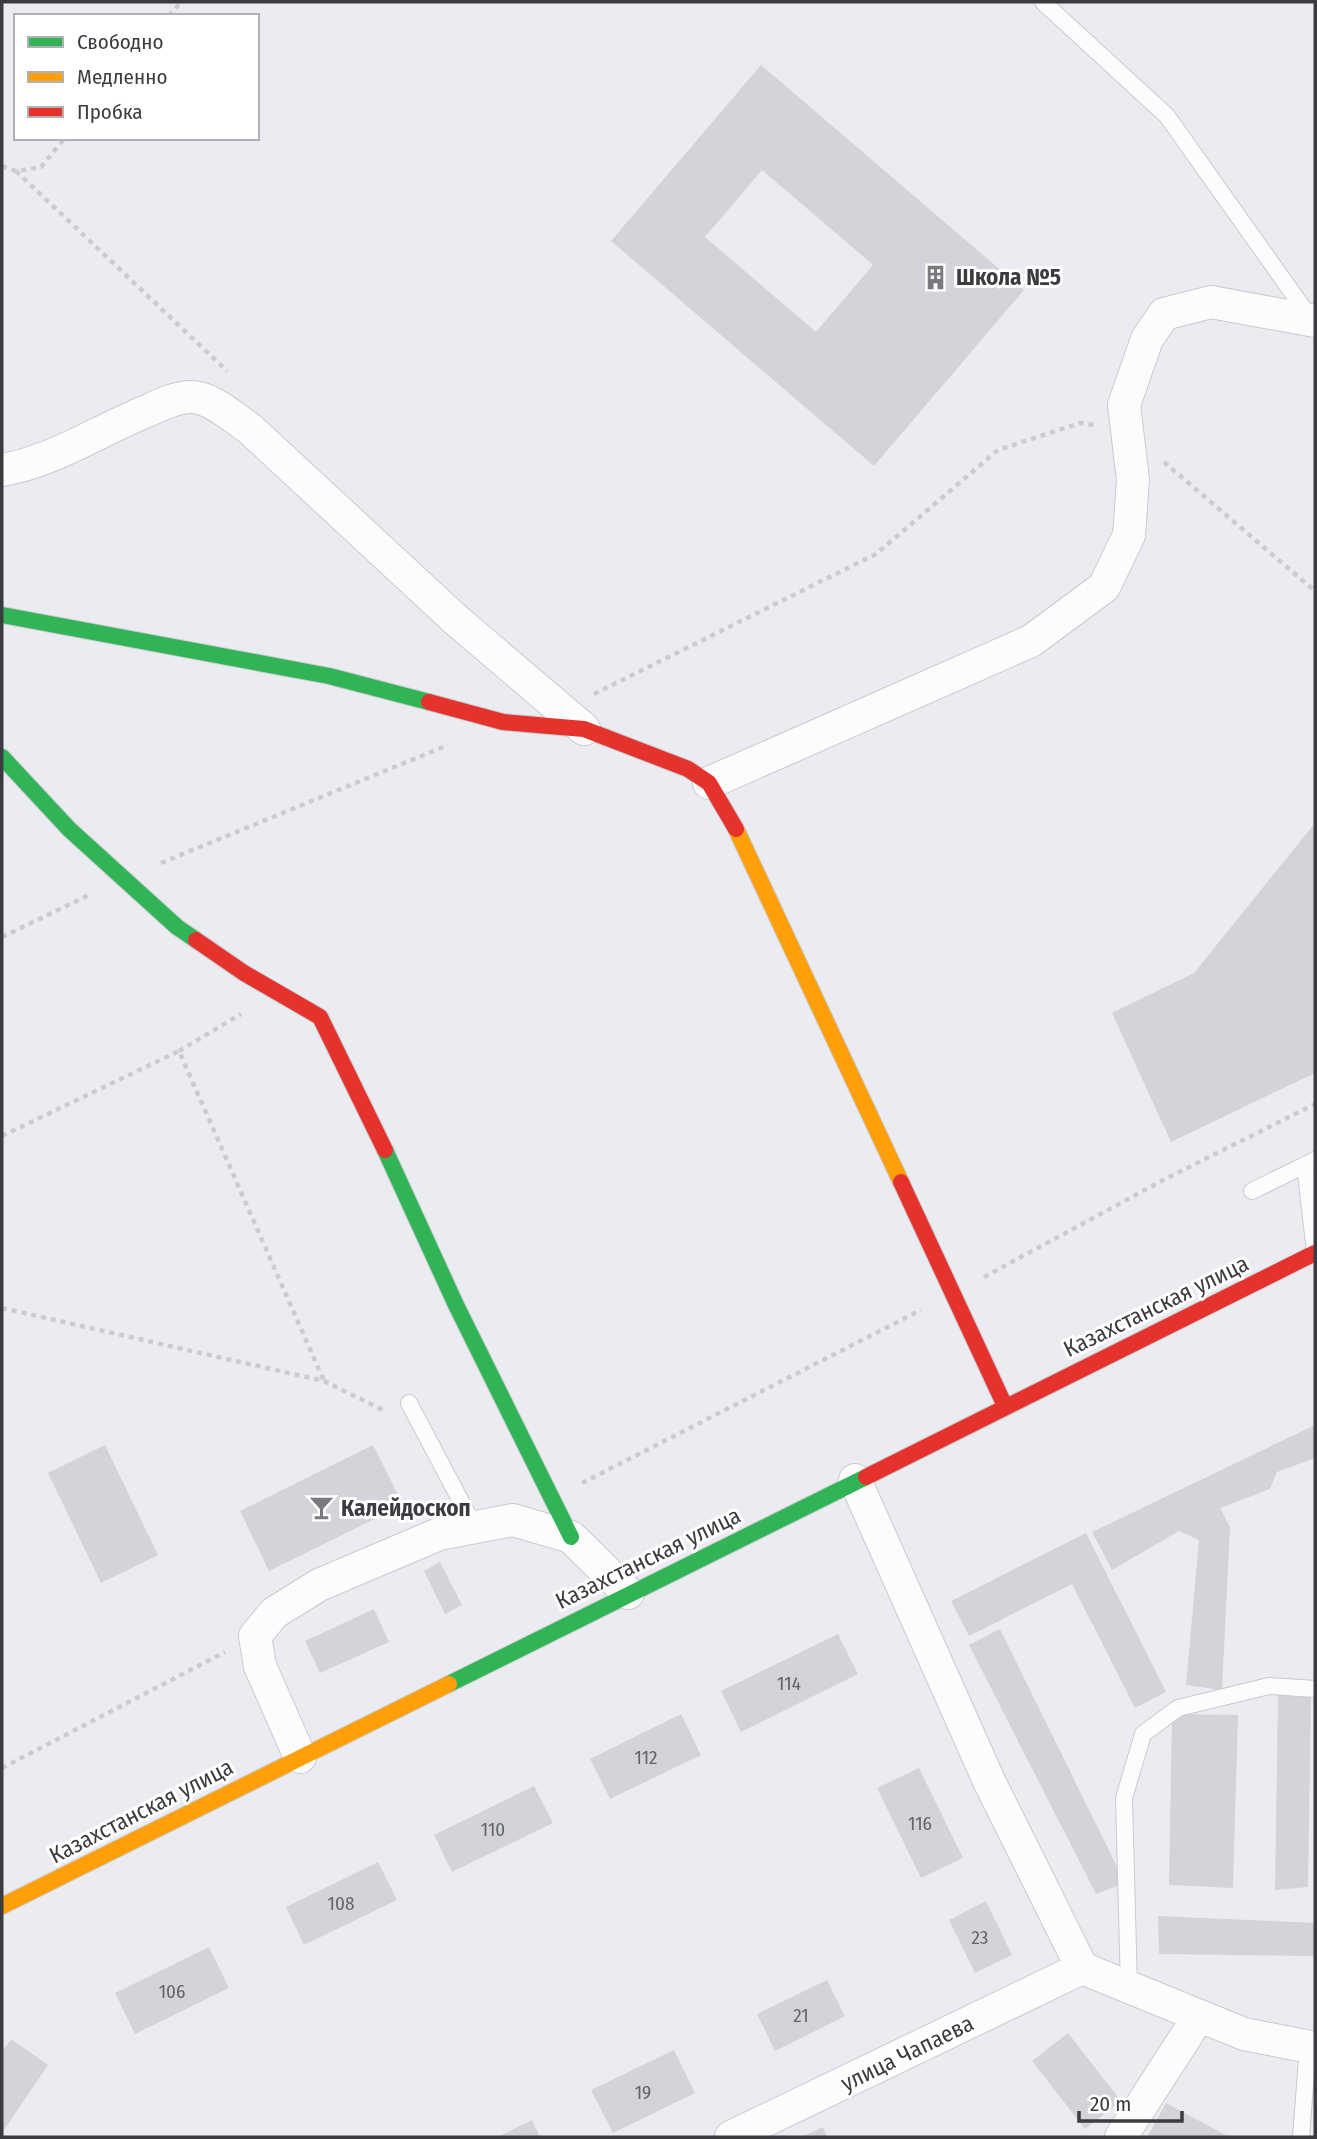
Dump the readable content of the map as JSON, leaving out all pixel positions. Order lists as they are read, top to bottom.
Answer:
{
  "streets": {
    "street": ["Казахстанская улица", "улица Чапаева"]
  },
  "places": {
    "building": ["Школа №5"],
    "bar": ["Калейдоскоп"]
  },
  "house_numbers": [
    "114",
    "112",
    "116",
    "110",
    "108",
    "23",
    "106",
    "21",
    "19"
  ],
  "legend": ["Свободно", "Медленно", "Пробка"],
  "scale_bar": "20 m"
}
